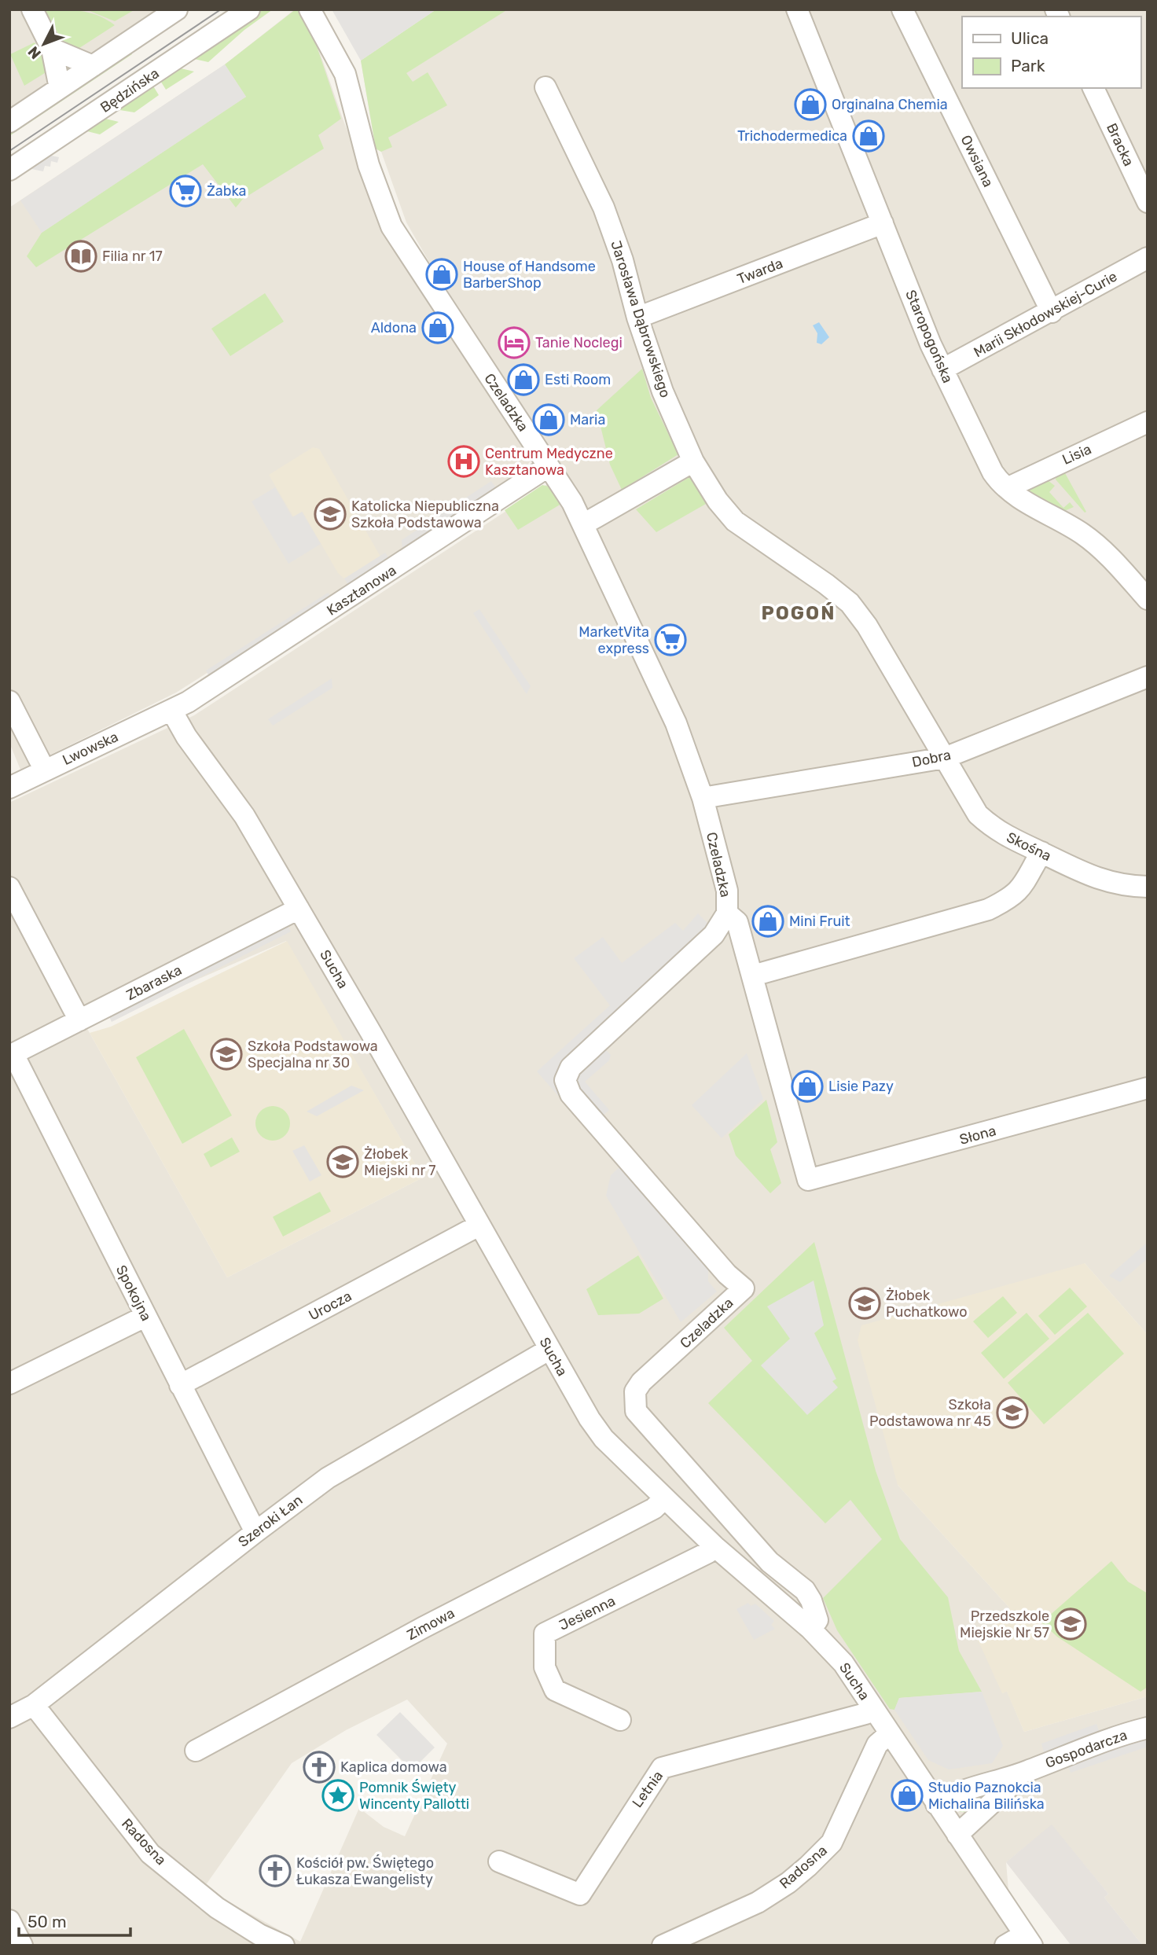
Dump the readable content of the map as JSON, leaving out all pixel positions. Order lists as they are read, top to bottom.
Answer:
{
  "streets": {
    "street": [
      "Będzińska",
      "Bracka",
      "Owsiana",
      "Twarda",
      "Marii Skłodowskiej-Curie",
      "Jarosława Dąbrowskiego",
      "Staropogońska",
      "Czeladzka",
      "Lisia",
      "Kasztanowa",
      "Lwowska",
      "Dobra",
      "Skośna",
      "Sucha",
      "Zbaraska",
      "Słona",
      "Spokojna",
      "Urocza",
      "Szeroki Łan",
      "Jesienna",
      "Zimowa",
      "Gospodarcza",
      "Letnia",
      "Radosna"
    ]
  },
  "crossings": [
    ["Owsiana", "Marii Skłodowskiej-Curie"],
    ["Twarda", "Jarosława Dąbrowskiego"],
    ["Twarda", "Staropogońska"],
    ["Marii Skłodowskiej-Curie", "Staropogońska"],
    ["Jarosława Dąbrowskiego", "Dobra"],
    ["Jarosława Dąbrowskiego", "Skośna"],
    ["Staropogońska", "Lisia"],
    ["Czeladzka", "Kasztanowa"],
    ["Czeladzka", "Dobra"],
    ["Czeladzka", "Sucha"],
    ["Kasztanowa", "Lwowska"],
    ["Kasztanowa", "Sucha"],
    ["Lwowska", "Sucha"],
    ["Dobra", "Skośna"],
    ["Sucha", "Zbaraska"],
    ["Sucha", "Urocza"],
    ["Sucha", "Szeroki Łan"],
    ["Sucha", "Jesienna"],
    ["Sucha", "Zimowa"],
    ["Sucha", "Gospodarcza"],
    ["Sucha", "Letnia"],
    ["Sucha", "Radosna"],
    ["Zbaraska", "Spokojna"],
    ["Spokojna", "Urocza"],
    ["Spokojna", "Szeroki Łan"],
    ["Szeroki Łan", "Radosna"]
  ],
  "districts": ["POGOŃ"],
  "places": {
    "shop": [
      "Orginalna Chemia",
      "Trichodermedica",
      "House of Handsome BarberShop",
      "Aldona",
      "Esti Room",
      "Maria",
      "Mini Fruit",
      "Lisie Pazy",
      "Studio Paznokcia Michalina Bilińska"
    ],
    "supermarket": ["Żabka", "MarketVita express"],
    "library": ["Filia nr 17"],
    "hotel": ["Tanie Noclegi"],
    "hospital": ["Centrum Medyczne Kasztanowa"],
    "school or university": [
      "Katolicka Niepubliczna Szkoła Podstawowa",
      "Szkoła Podstawowa Specjalna nr 30",
      "Żłobek Miejski nr 7",
      "Żłobek Puchatkowo",
      "Szkoła Podstawowa nr 45",
      "Przedszkole Miejskie Nr 57"
    ],
    "church": ["Kaplica domowa", "Kościół pw. Świętego Łukasza Ewangelisty"],
    "place": ["Pomnik Święty Wincenty Pallotti"]
  },
  "legend": ["Ulica", "Park"],
  "scale_bar": "50 m",
  "north": "bottom left"
}
